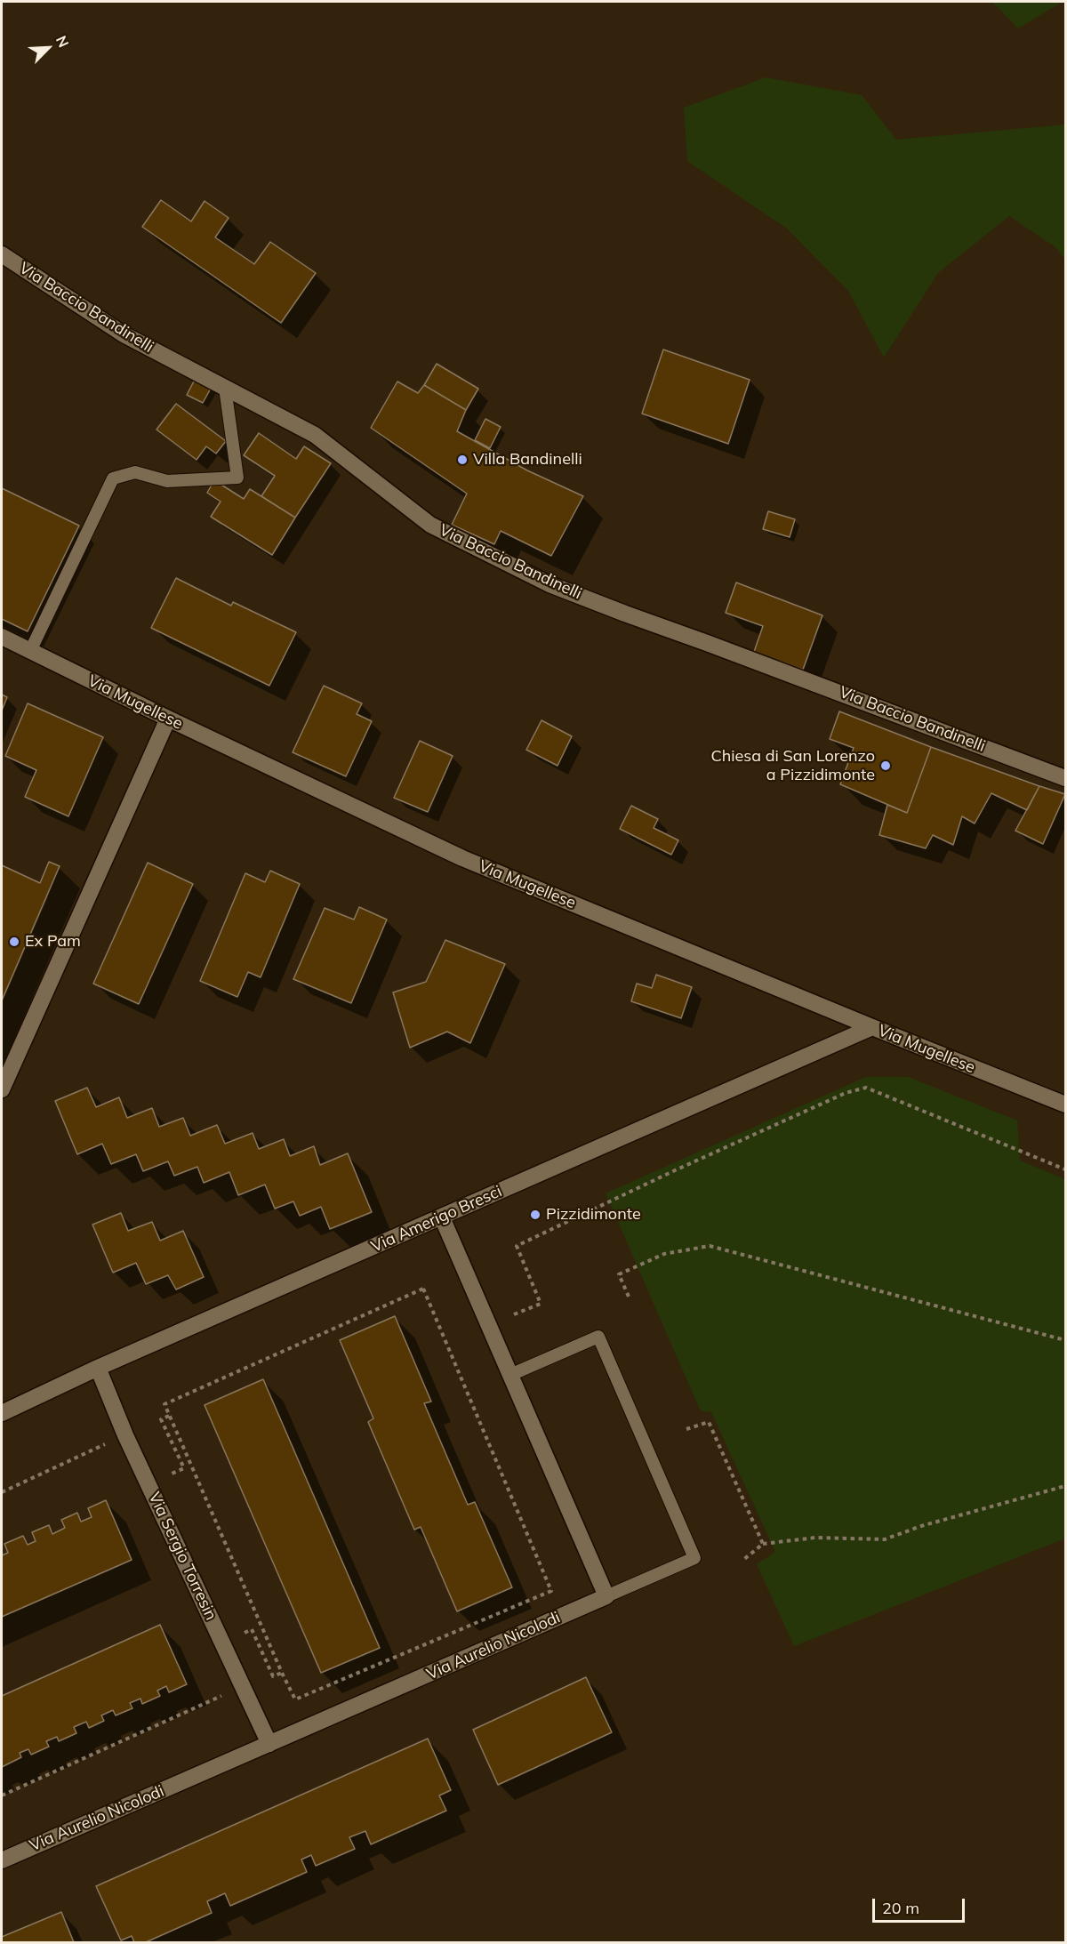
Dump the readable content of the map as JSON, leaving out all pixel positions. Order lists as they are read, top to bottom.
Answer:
{
  "streets": {
    "street": [
      "Via Baccio Bandinelli",
      "Via Mugellese",
      "Via Amerigo Bresci",
      "Via Sergio Torresin",
      "Via Aurelio Nicolodi"
    ]
  },
  "crossings": [
    ["Via Mugellese", "Via Amerigo Bresci"],
    ["Via Amerigo Bresci", "Via Sergio Torresin"],
    ["Via Sergio Torresin", "Via Aurelio Nicolodi"]
  ],
  "places": [
    "Villa Bandinelli",
    "Chiesa di San Lorenzo a Pizzidimonte",
    "Ex Pam",
    "Pizzidimonte"
  ],
  "scale_bar": "20 m",
  "north": "top right"
}
